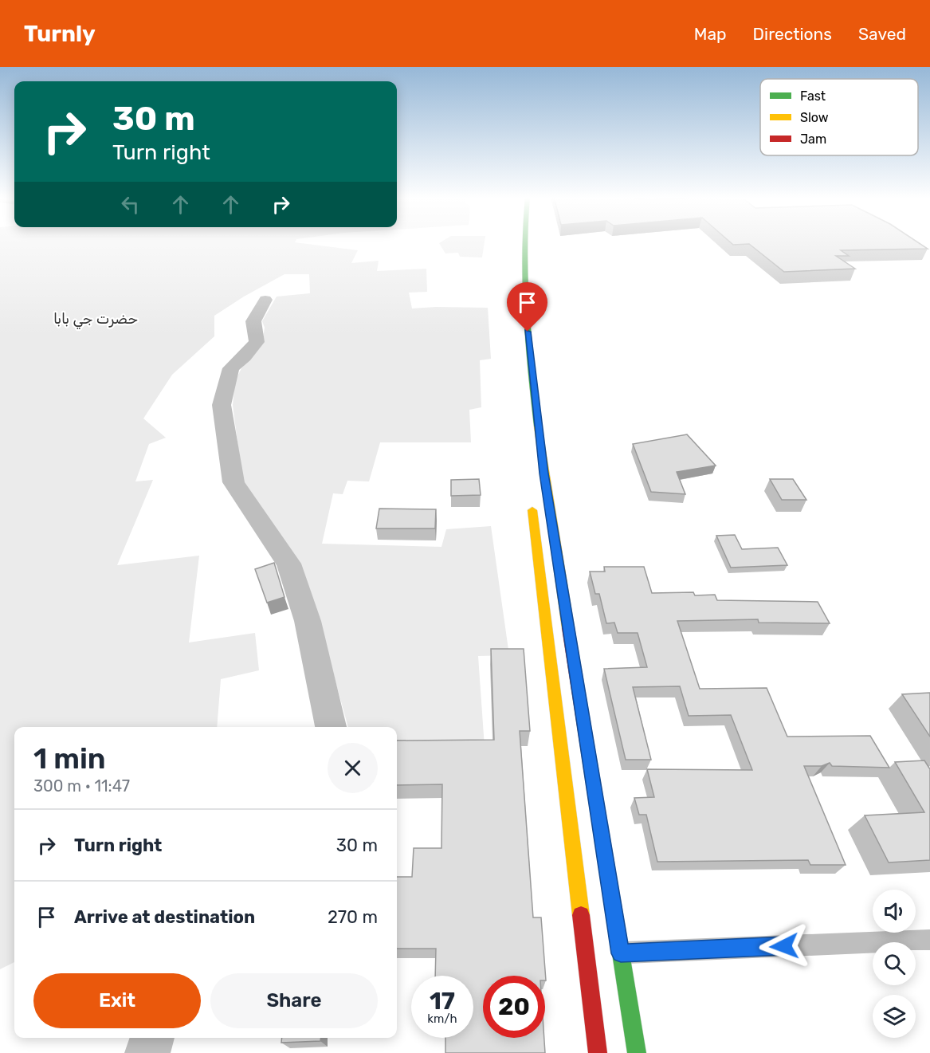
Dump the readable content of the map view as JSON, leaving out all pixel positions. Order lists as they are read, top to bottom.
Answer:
{
  "parks": ["حضرت جي بابا"],
  "legend": ["Fast", "Slow", "Jam"],
  "page": {
    "header": "Turnly",
    "nav": ["Map", "Directions", "Saved"],
    "turn": ["30 m", "Turn right"],
    "heading": ["1 min", "300 m · 11:47"],
    "list": [
      {
        "name": "Turn right",
        "value": "30 m"
      },
      {
        "name": "Arrive at destination",
        "value": "270 m"
      }
    ],
    "buttons": ["Exit", "Share"],
    "speed": "17 km/h",
    "limit": "20"
  }
}
